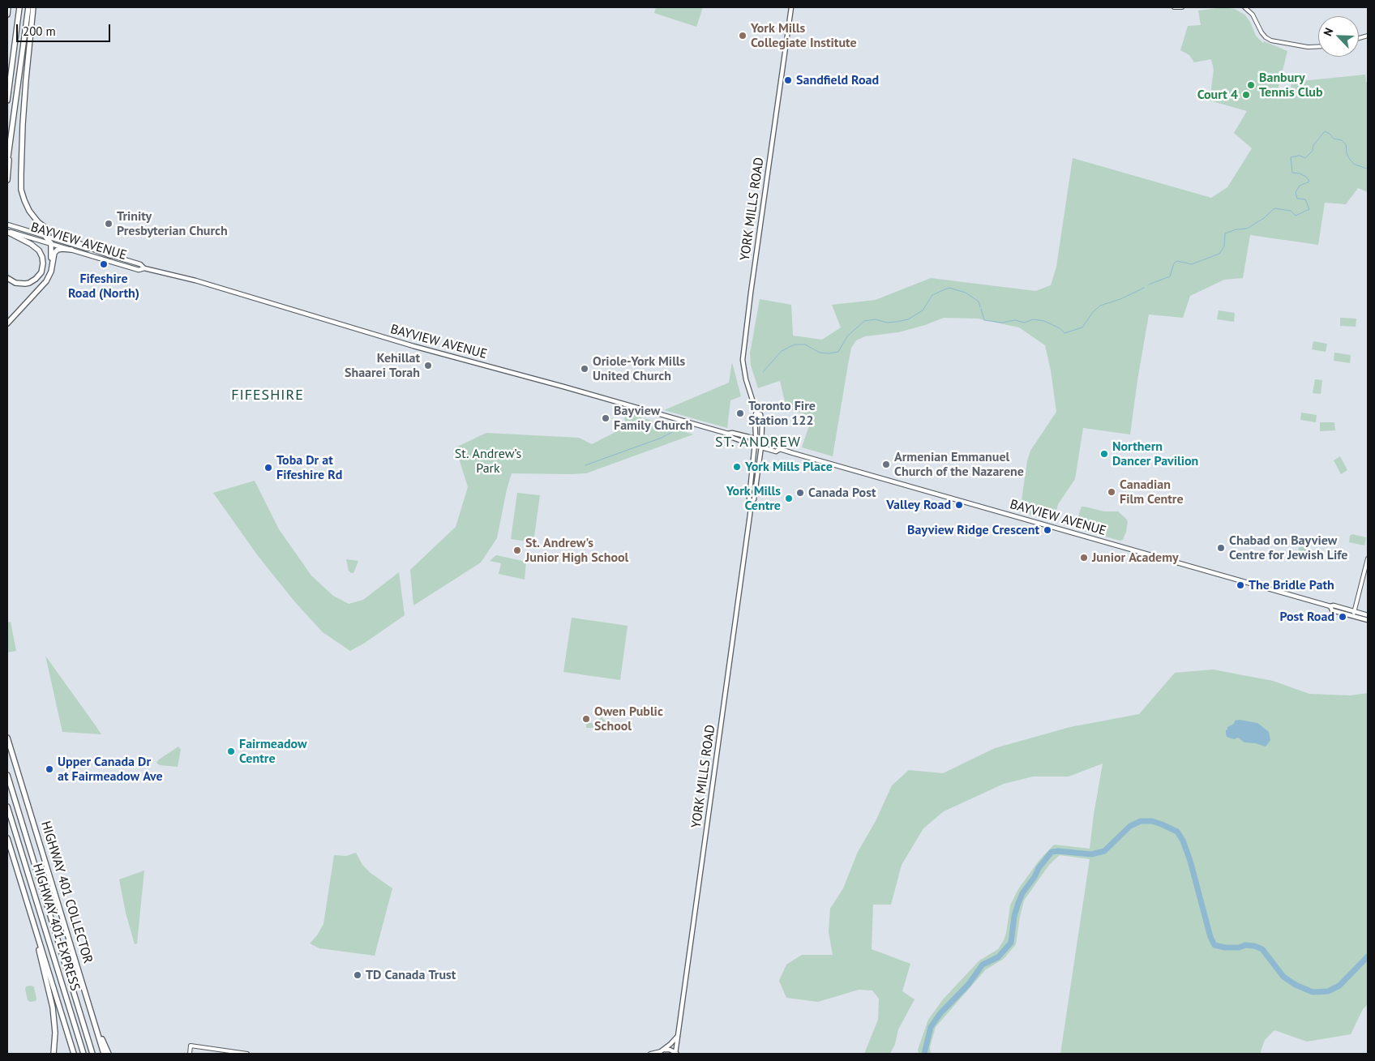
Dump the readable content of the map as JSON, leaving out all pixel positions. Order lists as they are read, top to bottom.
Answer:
{
  "streets": {
    "highway": ["HIGHWAY 401 COLLECTOR", "HIGHWAY 401 EXPRESS"],
    "main road": ["YORK MILLS ROAD", "BAYVIEW AVENUE"]
  },
  "crossings": [
    ["YORK MILLS ROAD", "BAYVIEW AVENUE"]
  ],
  "districts": ["FIFESHIRE", "ST. ANDREW"],
  "parks": ["St. Andrew’s Park"],
  "places": [
    "York Mills Collegiate Institute",
    "Sandfield Road",
    "Banbury Tennis Club",
    "Court 4",
    "Trinity Presbyterian Church",
    "Fifeshire Road (North)",
    "Kehillat Shaarei Torah",
    "Oriole-York Mills United Church",
    "Toronto Fire Station 122",
    "Bayview Family Church",
    "Northern Dancer Pavilion",
    "Armenian Emmanuel Church of the Nazarene",
    "York Mills Place",
    "Toba Dr at Fifeshire Rd",
    "Canadian Film Centre",
    "Canada Post",
    "York Mills Centre",
    "Valley Road",
    "Bayview Ridge Crescent",
    "Chabad on Bayview Centre for Jewish Life",
    "St. Andrew's Junior High School",
    "Junior Academy",
    "The Bridle Path",
    "Post Road",
    "Owen Public School",
    "Fairmeadow Centre",
    "Upper Canada Dr at Fairmeadow Ave",
    "TD Canada Trust"
  ],
  "scale_bar": "200 m",
  "north": "top left"
}
